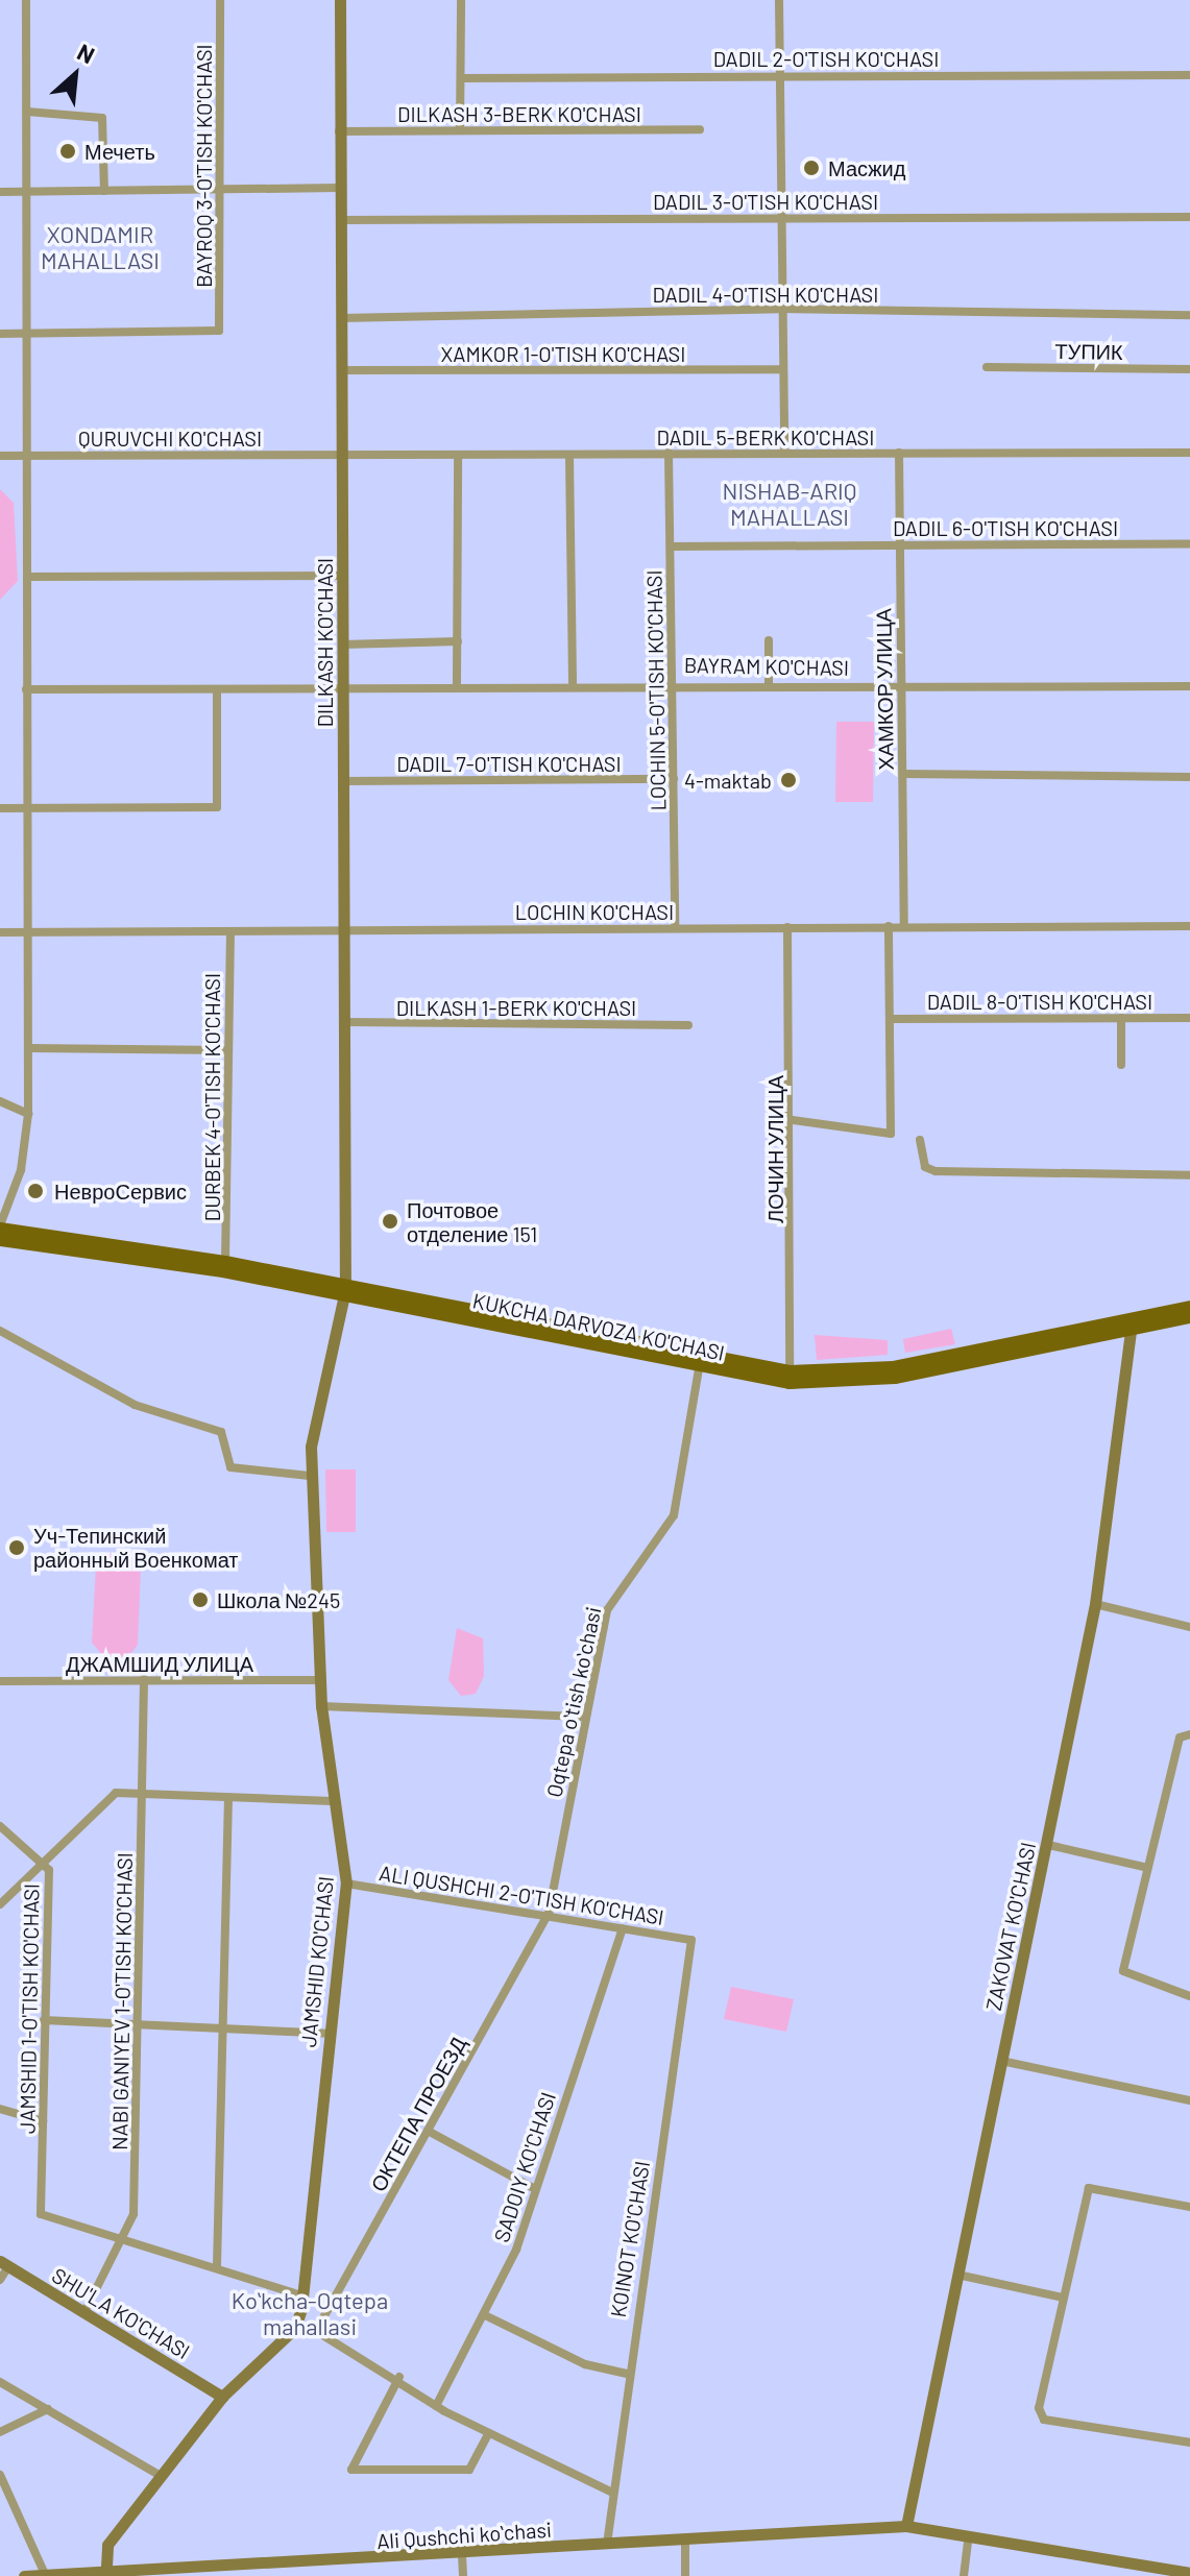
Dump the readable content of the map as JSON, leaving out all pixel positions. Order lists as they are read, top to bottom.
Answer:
{
  "streets": {
    "main road": ["KUKCHA DARVOZA KO'CHASI"],
    "street": [
      "DADIL 2-O'TISH KO'CHASI",
      "DILKASH 3-BERK KO'CHASI",
      "BAYROQ 3-O'TISH KO'CHASI",
      "DADIL 3-O'TISH KO'CHASI",
      "DADIL 4-O'TISH KO'CHASI",
      "ТУПИК",
      "XAMKOR 1-O'TISH KO'CHASI",
      "DADIL 5-BERK KO'CHASI",
      "QURUVCHI KO'CHASI",
      "DADIL 6-O'TISH KO'CHASI",
      "DILKASH KO'CHASI",
      "BAYRAM KO'CHASI",
      "ХАМКОР УЛИЦА",
      "LOCHIN 5-O'TISH KO'CHASI",
      "DADIL 7-O'TISH KO'CHASI",
      "LOCHIN KO'CHASI",
      "DADIL 8-O'TISH KO'CHASI",
      "DILKASH 1-BERK KO'CHASI",
      "DURBEK 4-O'TISH KO'CHASI",
      "ЛОЧИН УЛИЦА",
      "ДЖАМШИД УЛИЦА",
      "Oqtepa oʻtish koʻchasi",
      "ALI QUSHCHI 2-O'TISH KO'CHASI",
      "ZAKOVAT KO'CHASI",
      "JAMSHID KO'CHASI",
      "NABI GANIYEV 1-O'TISH KO'CHASI",
      "JAMSHID 1-O'TISH KO'CHASI",
      "ОКТЕПА ПРОЕЗД",
      "SADOIY KO'CHASI",
      "KOINOT KO'CHASI",
      "SHU'LA KO'CHASI",
      "Ali Qushchi koʻchasi"
    ]
  },
  "crossings": [
    ["DILKASH 3-BERK KO'CHASI", "DILKASH KO'CHASI"],
    ["DADIL 3-O'TISH KO'CHASI", "DILKASH KO'CHASI"],
    ["DADIL 4-O'TISH KO'CHASI", "DILKASH KO'CHASI"],
    ["XAMKOR 1-O'TISH KO'CHASI", "DILKASH KO'CHASI"],
    ["DADIL 5-BERK KO'CHASI", "QURUVCHI KO'CHASI"],
    ["DADIL 5-BERK KO'CHASI", "DILKASH KO'CHASI"],
    ["DADIL 5-BERK KO'CHASI", "ХАМКОР УЛИЦА"],
    ["DADIL 5-BERK KO'CHASI", "LOCHIN 5-O'TISH KO'CHASI"],
    ["QURUVCHI KO'CHASI", "DILKASH KO'CHASI"],
    ["DADIL 6-O'TISH KO'CHASI", "ХАМКОР УЛИЦА"],
    ["DADIL 6-O'TISH KO'CHASI", "LOCHIN 5-O'TISH KO'CHASI"],
    ["DILKASH KO'CHASI", "BAYRAM KO'CHASI"],
    ["DILKASH KO'CHASI", "DADIL 7-O'TISH KO'CHASI"],
    ["DILKASH KO'CHASI", "LOCHIN KO'CHASI"],
    ["DILKASH KO'CHASI", "DILKASH 1-BERK KO'CHASI"],
    ["DILKASH KO'CHASI", "KUKCHA DARVOZA KO'CHASI"],
    ["DILKASH KO'CHASI", "JAMSHID KO'CHASI"],
    ["BAYRAM KO'CHASI", "ХАМКОР УЛИЦА"],
    ["BAYRAM KO'CHASI", "LOCHIN 5-O'TISH KO'CHASI"],
    ["ХАМКОР УЛИЦА", "LOCHIN KO'CHASI"],
    ["LOCHIN 5-O'TISH KO'CHASI", "DADIL 7-O'TISH KO'CHASI"],
    ["LOCHIN 5-O'TISH KO'CHASI", "LOCHIN KO'CHASI"],
    ["LOCHIN KO'CHASI", "DURBEK 4-O'TISH KO'CHASI"],
    ["LOCHIN KO'CHASI", "ЛОЧИН УЛИЦА"],
    ["DURBEK 4-O'TISH KO'CHASI", "KUKCHA DARVOZA KO'CHASI"],
    ["ЛОЧИН УЛИЦА", "KUKCHA DARVOZA KO'CHASI"],
    ["KUKCHA DARVOZA KO'CHASI", "Oqtepa oʻtish koʻchasi"],
    ["KUKCHA DARVOZA KO'CHASI", "ZAKOVAT KO'CHASI"],
    ["KUKCHA DARVOZA KO'CHASI", "JAMSHID KO'CHASI"],
    ["ДЖАМШИД УЛИЦА", "JAMSHID KO'CHASI"],
    ["ДЖАМШИД УЛИЦА", "NABI GANIYEV 1-O'TISH KO'CHASI"],
    ["Oqtepa oʻtish koʻchasi", "ALI QUSHCHI 2-O'TISH KO'CHASI"],
    ["Oqtepa oʻtish koʻchasi", "ОКТЕПА ПРОЕЗД"],
    ["ALI QUSHCHI 2-O'TISH KO'CHASI", "JAMSHID KO'CHASI"],
    ["ALI QUSHCHI 2-O'TISH KO'CHASI", "ОКТЕПА ПРОЕЗД"],
    ["ALI QUSHCHI 2-O'TISH KO'CHASI", "SADOIY KO'CHASI"],
    ["ALI QUSHCHI 2-O'TISH KO'CHASI", "KOINOT KO'CHASI"],
    ["ZAKOVAT KO'CHASI", "Ali Qushchi koʻchasi"],
    ["NABI GANIYEV 1-O'TISH KO'CHASI", "JAMSHID 1-O'TISH KO'CHASI"],
    ["NABI GANIYEV 1-O'TISH KO'CHASI", "SHU'LA KO'CHASI"],
    ["KOINOT KO'CHASI", "Ali Qushchi koʻchasi"]
  ],
  "districts": ["XONDAMIR MAHALLASI", "NISHAB-ARIQ MAHALLASI", "Koʻkcha-Oqtepa mahallasi"],
  "places": [
    "Мечеть",
    "Масжид",
    "4-maktab",
    "НевроСервис",
    "Почтовое отделение 151",
    "Уч-Тепинский районный Военкомат",
    "Школа №245"
  ],
  "north": "top right"
}
